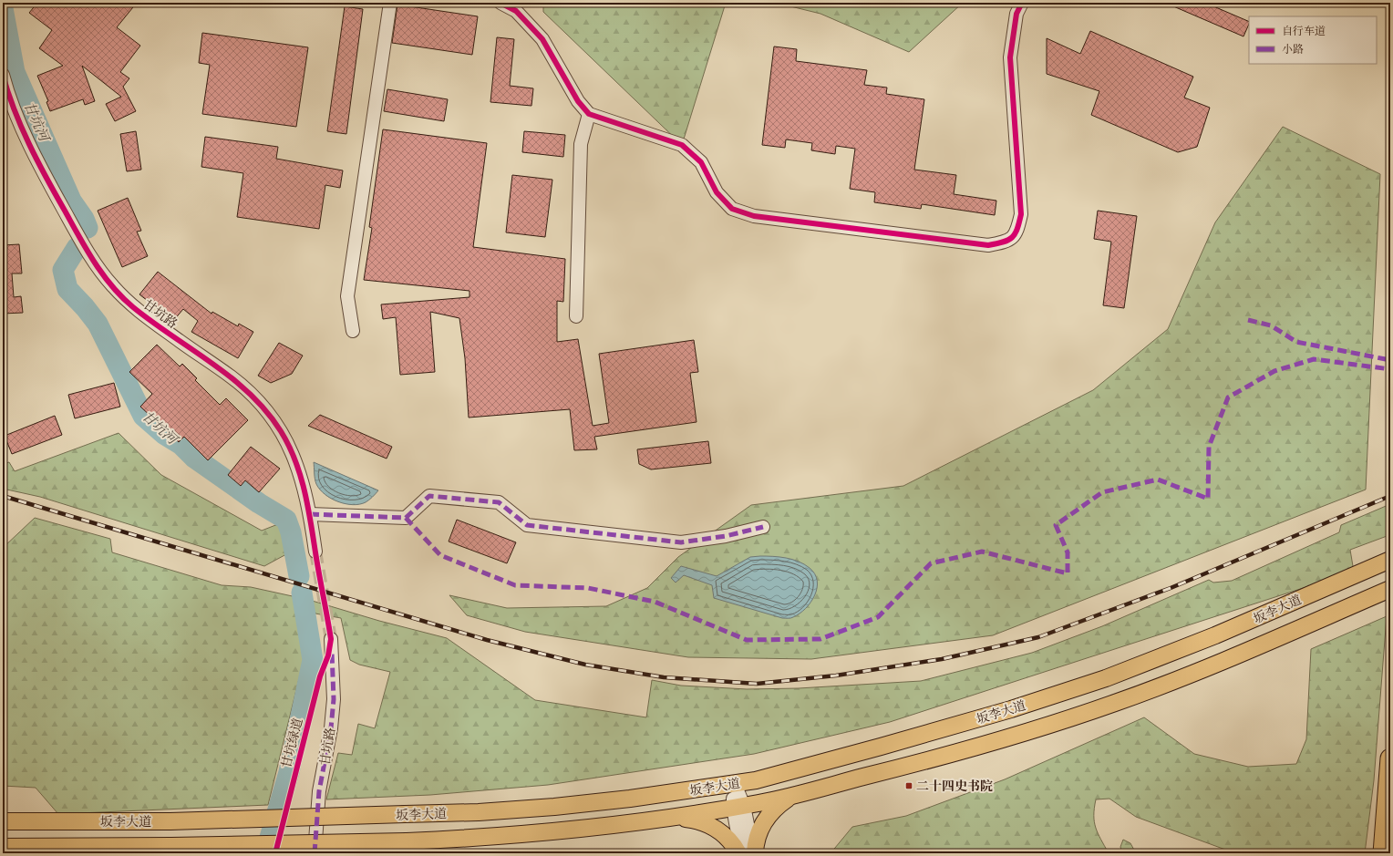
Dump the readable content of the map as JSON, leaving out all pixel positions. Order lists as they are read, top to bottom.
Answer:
{
  "streets": {
    "main road": ["坂李大道"],
    "street": ["甘坑路"],
    "cycle path": ["甘坑绿道"]
  },
  "water": ["甘坑河"],
  "places": {
    "transit": ["二十四史书院"]
  },
  "legend": ["自行车道", "小路"]
}
